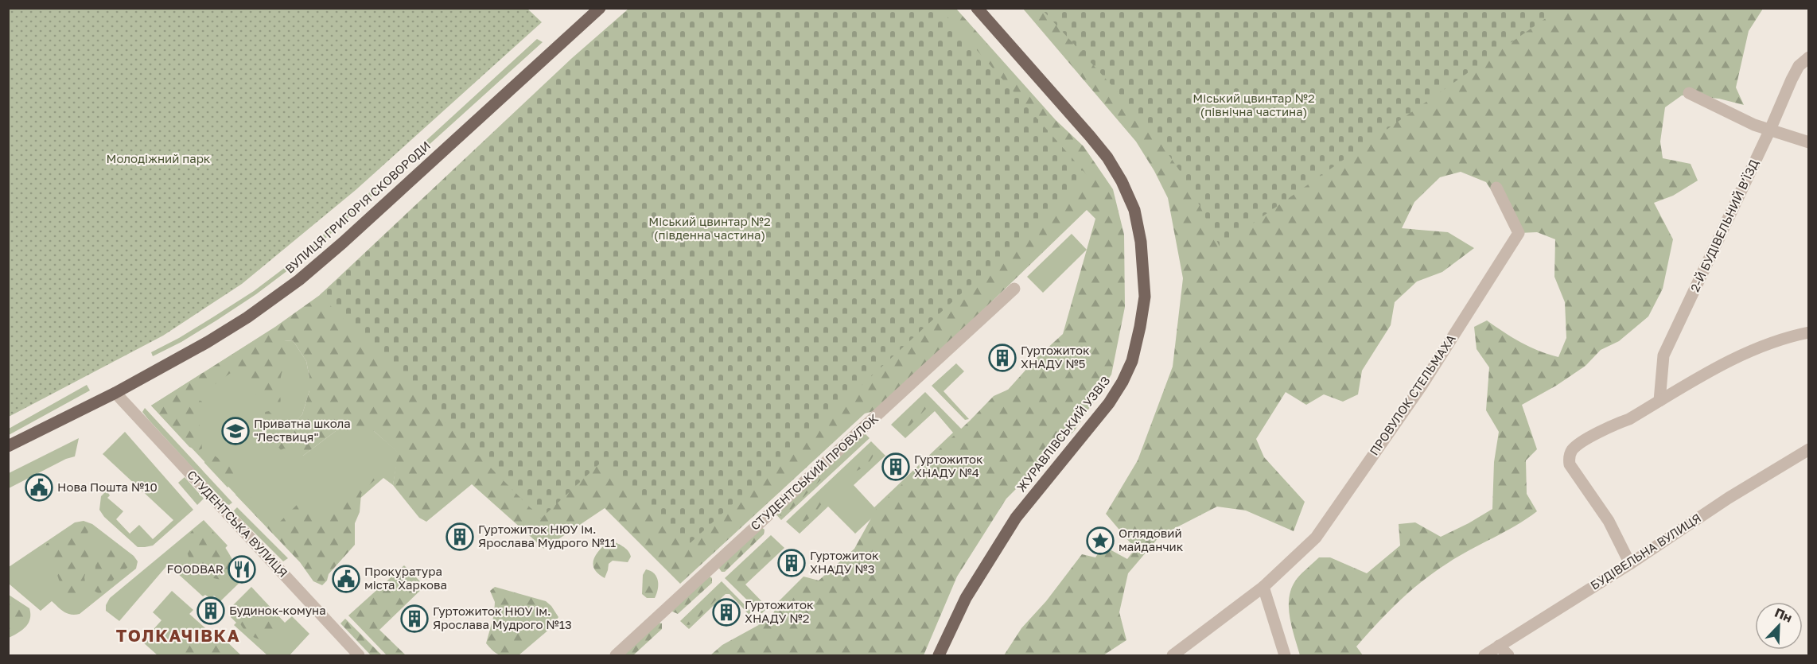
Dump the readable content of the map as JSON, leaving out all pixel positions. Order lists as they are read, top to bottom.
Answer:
{
  "streets": {
    "main road": ["ВУЛИЦЯ ГРИГОРІЯ СКОВОРОДИ", "ЖУРАВЛІВСЬКИЙ УЗВІЗ"],
    "street": [
      "2-Й БУДІВЕЛЬНИЙ В’ЇЗД",
      "ПРОВУЛОК СТЕЛЬМАХА",
      "СТУДЕНТСЬКИЙ ПРОВУЛОК",
      "СТУДЕНТСЬКА ВУЛИЦЯ",
      "БУДІВЕЛЬНА ВУЛИЦЯ"
    ]
  },
  "crossings": [
    ["ВУЛИЦЯ ГРИГОРІЯ СКОВОРОДИ", "СТУДЕНТСЬКА ВУЛИЦЯ"]
  ],
  "districts": ["ТОЛКАЧІВКА"],
  "parks": ["Міський цвинтар №2 (північна частина)", "Молодіжний парк", "Міський цвинтар №2 (південна частина)"],
  "places": {
    "building": [
      "Гуртожиток ХНАДУ №5",
      "Гуртожиток ХНАДУ №4",
      "Гуртожиток НЮУ ім. Ярослава Мудрого №11",
      "Гуртожиток ХНАДУ №3",
      "Будинок-комуна",
      "Гуртожиток ХНАДУ №2",
      "Гуртожиток НЮУ ім. Ярослава Мудрого №13"
    ],
    "school or university": ["Приватна школа \"Лествиця\""],
    "public building": ["Нова Пошта №10", "Прокуратура міста Харкова"],
    "place": ["Оглядовий майданчик"],
    "restaurant": ["FOODBAR"]
  },
  "north": "top right"
}
